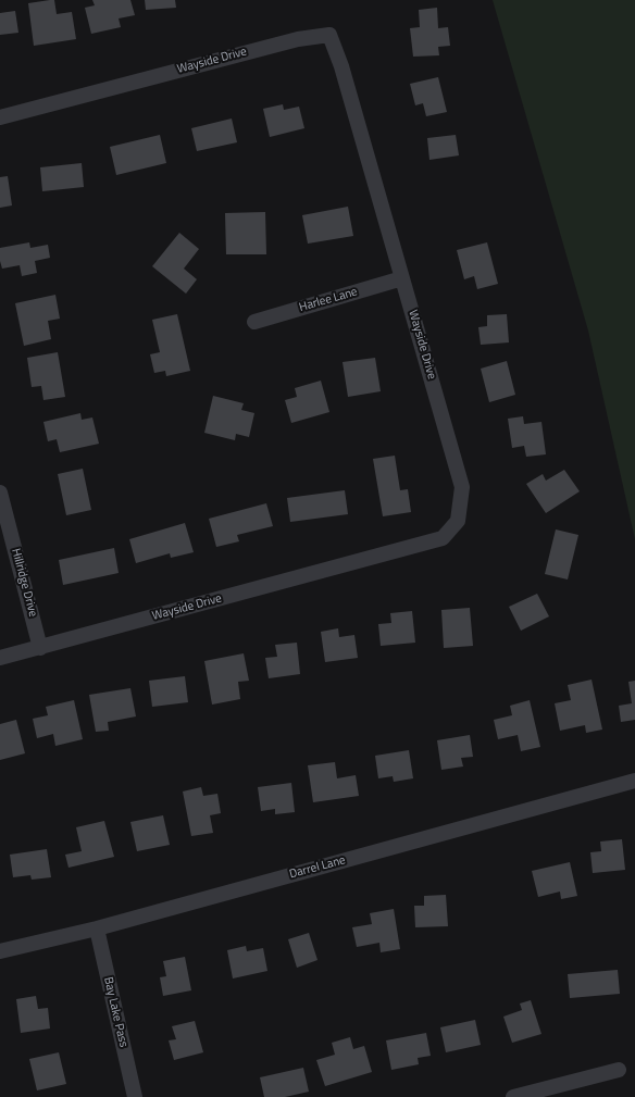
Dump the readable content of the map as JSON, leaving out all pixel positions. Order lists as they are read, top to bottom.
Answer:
{
  "streets": {
    "street": [
      "Wayside Drive",
      "Harlee Lane",
      "Hillridge Drive",
      "Darrel Lane",
      "Bay Lake Pass"
    ]
  },
  "crossings": [
    ["Wayside Drive", "Harlee Lane"],
    ["Wayside Drive", "Hillridge Drive"],
    ["Darrel Lane", "Bay Lake Pass"]
  ]
}
